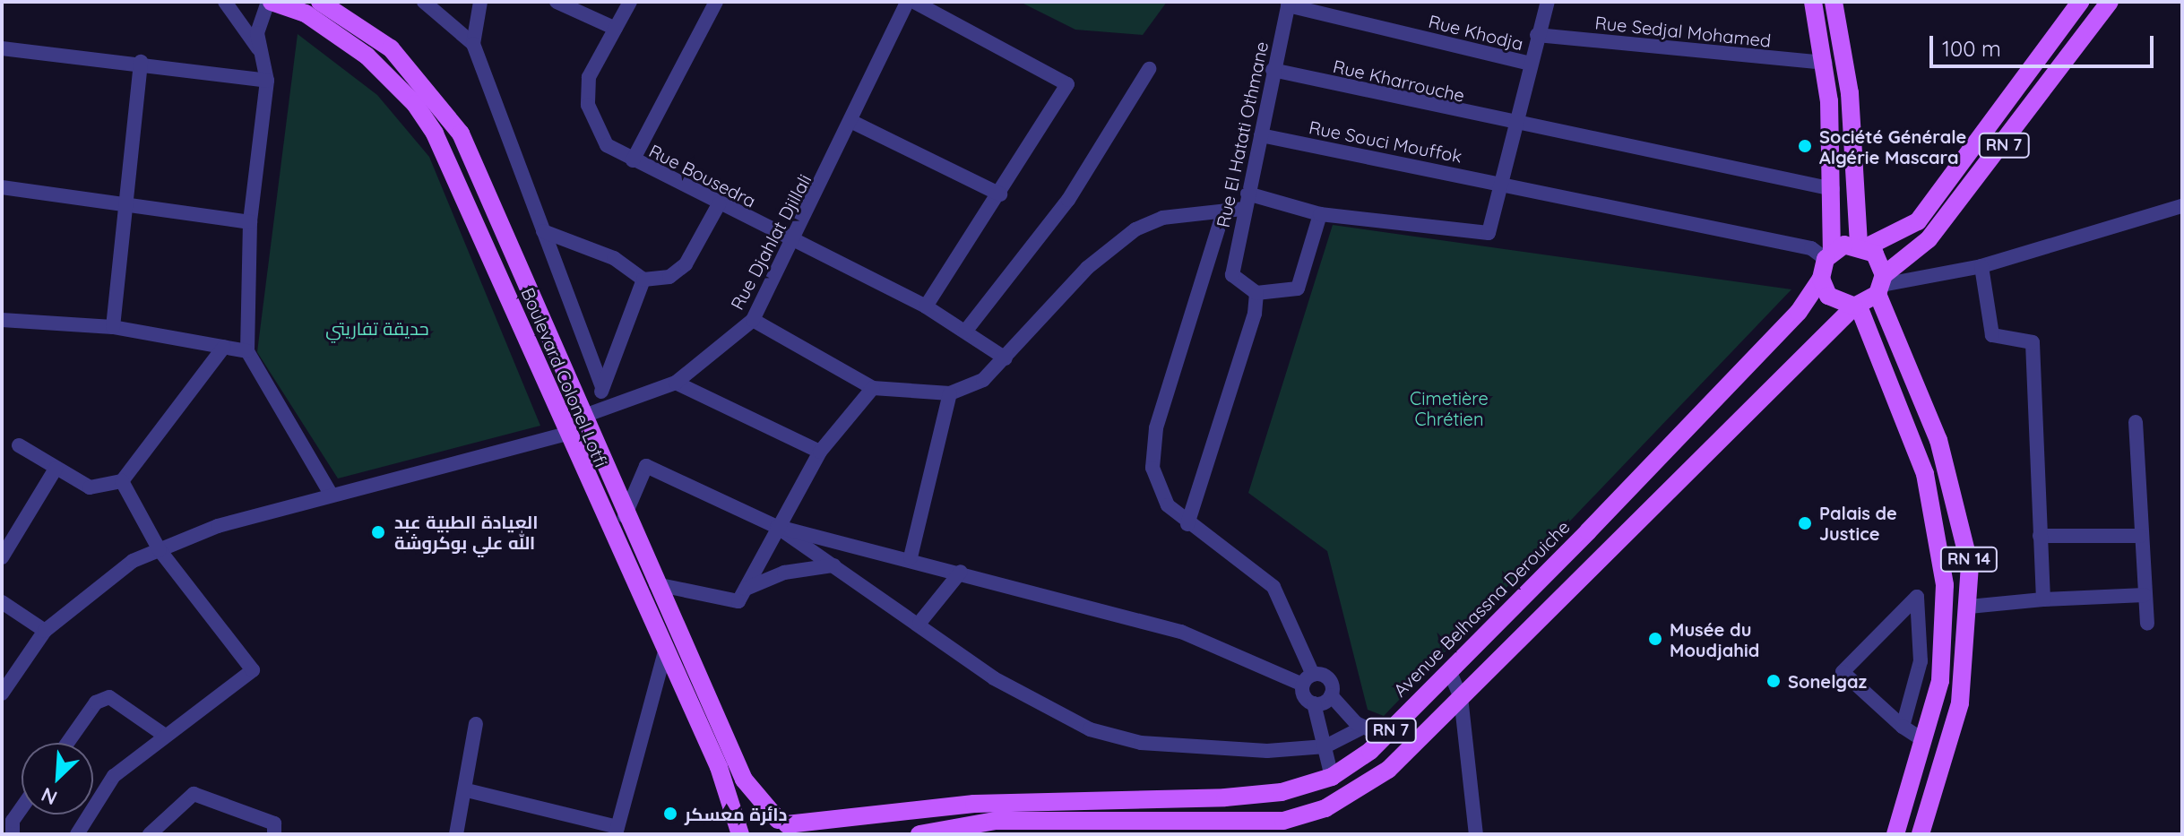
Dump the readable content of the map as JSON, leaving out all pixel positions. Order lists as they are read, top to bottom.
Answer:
{
  "streets": {
    "main road": [
      "RN 7",
      "Boulevard Colonel Lotfi",
      "RN 14",
      "Avenue Belhassna Derouiche"
    ],
    "street": [
      "Rue Sedjal Mohamed",
      "Rue Khodja",
      "Rue Kharrouche",
      "Rue El Hatati Othmane",
      "Rue Souci Mouffok",
      "Rue Bousedra",
      "Rue Djahlat Djillali"
    ]
  },
  "crossings": [
    ["Rue Khodja", "Rue El Hatati Othmane"],
    ["Rue Kharrouche", "Rue El Hatati Othmane"],
    ["Rue El Hatati Othmane", "Rue Souci Mouffok"],
    ["Rue Souci Mouffok", "RN 7"],
    ["Rue Souci Mouffok", "RN 14"],
    ["Rue Souci Mouffok", "Avenue Belhassna Derouiche"],
    ["RN 7", "RN 14"],
    ["RN 7", "Avenue Belhassna Derouiche"],
    ["Rue Bousedra", "Rue Djahlat Djillali"],
    ["Rue Djahlat Djillali", "Boulevard Colonel Lotfi"],
    ["Boulevard Colonel Lotfi", "Avenue Belhassna Derouiche"],
    ["RN 14", "Avenue Belhassna Derouiche"]
  ],
  "parks": ["حديقة تفاريتي", "Cimetière Chrétien"],
  "places": [
    "Société Générale Algérie Mascara",
    "Palais de Justice",
    "العيادة الطبية عبد الله علي بوكروشة",
    "Musée du Moudjahid",
    "Sonelgaz",
    "دائرة معسكر"
  ],
  "scale_bar": "100 m",
  "north": "bottom left"
}
